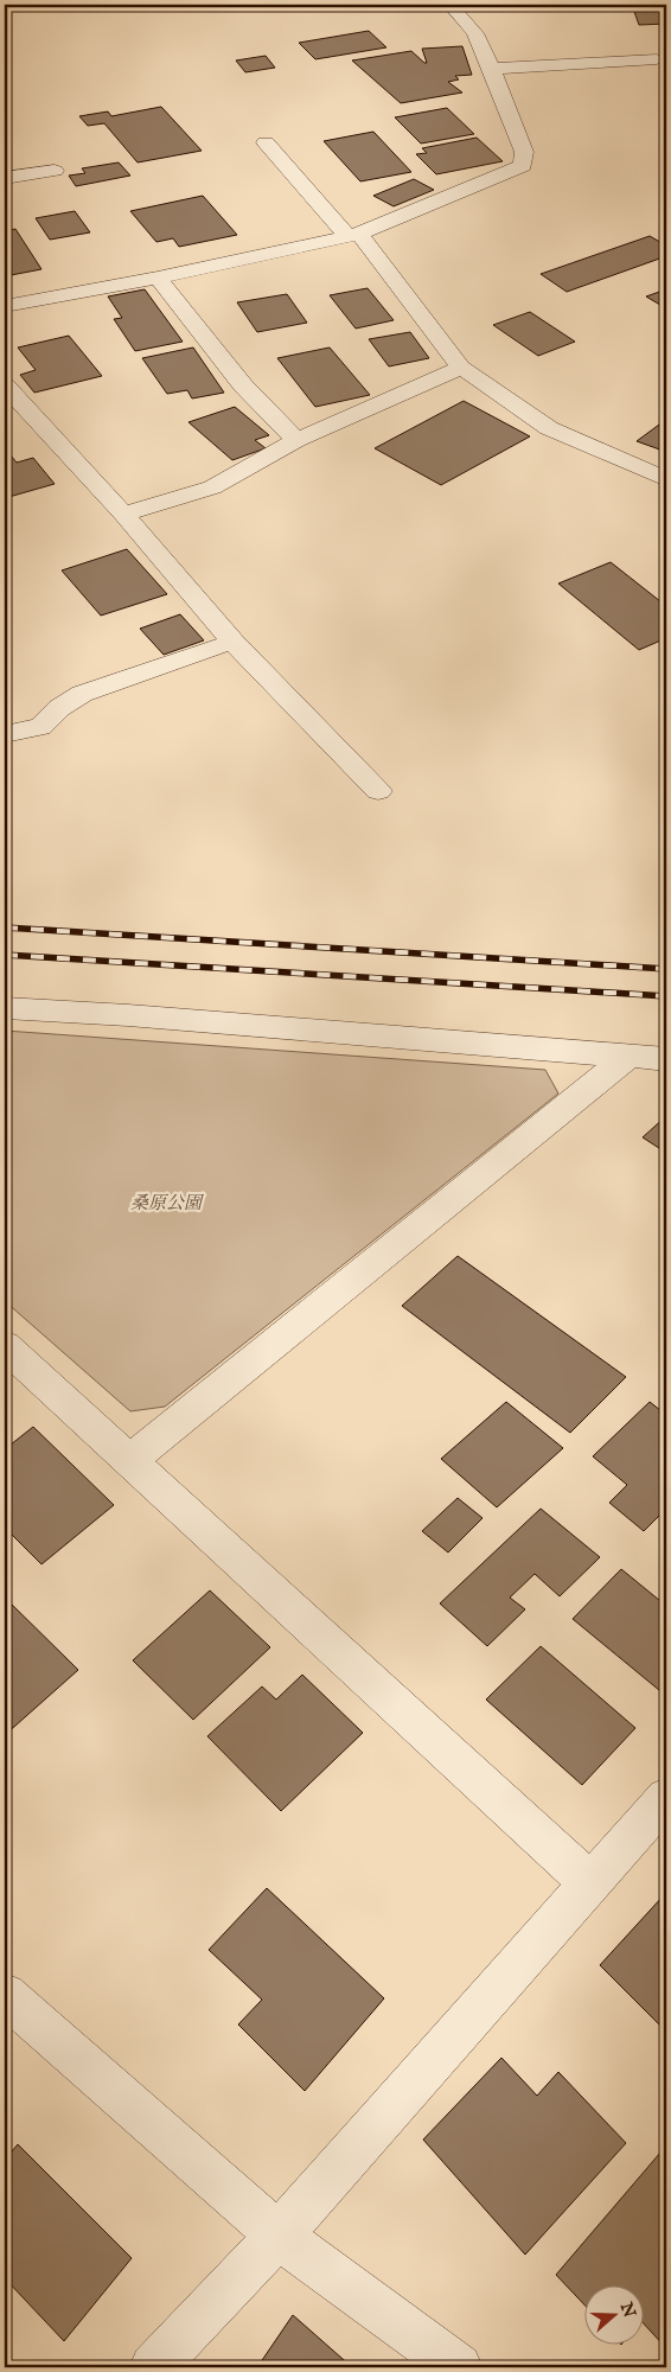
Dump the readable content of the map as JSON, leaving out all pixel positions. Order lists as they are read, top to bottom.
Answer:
{
  "parks": ["桑原公園"],
  "north": "right"
}
